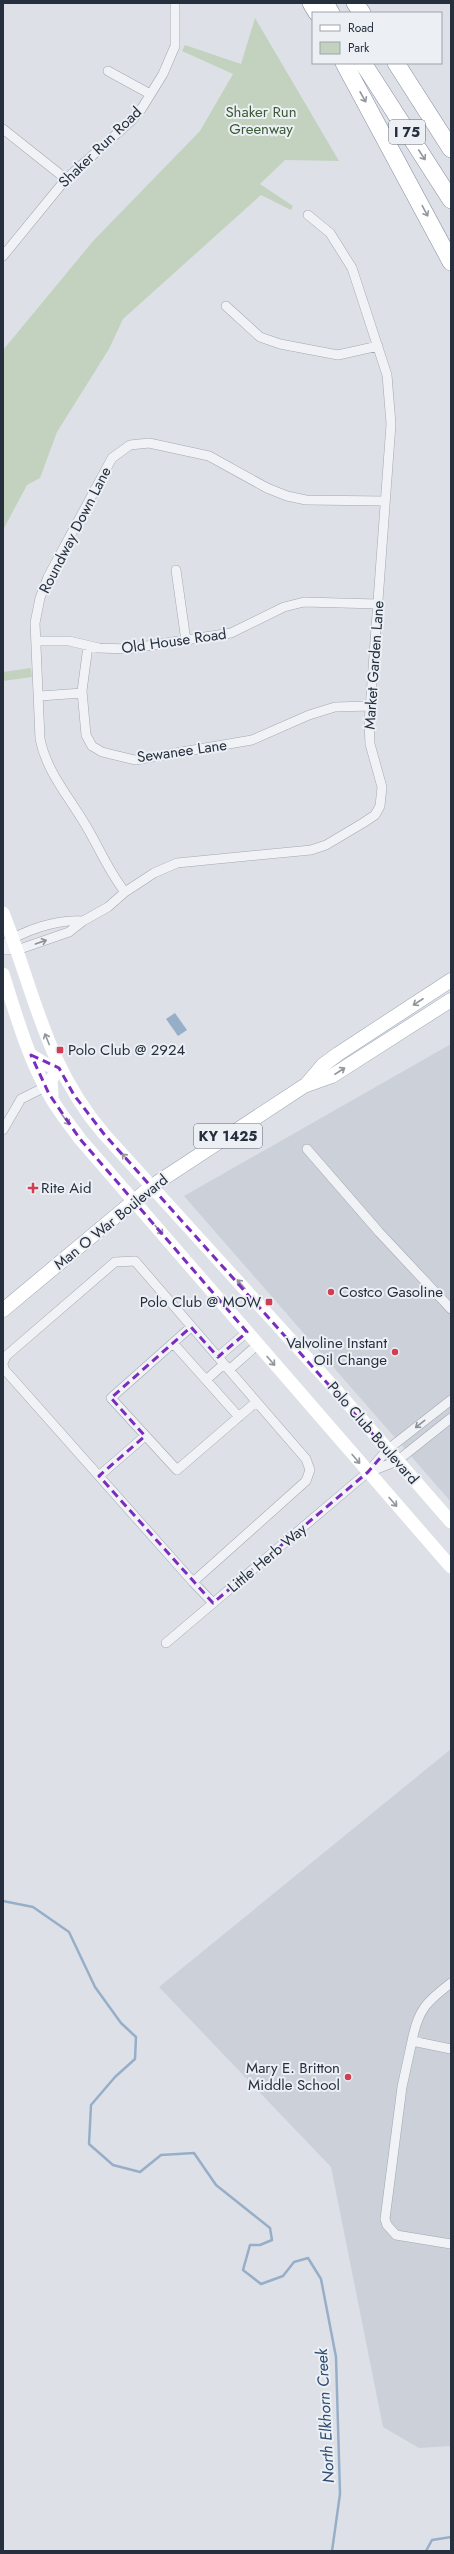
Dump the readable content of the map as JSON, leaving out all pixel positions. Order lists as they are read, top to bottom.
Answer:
{
  "streets": {
    "highway": ["I 75"],
    "main road": ["KY 1425", "Man O War Boulevard"],
    "street": [
      "Shaker Run Road",
      "Roundway Down Lane",
      "Old House Road",
      "Market Garden Lane",
      "Sewanee Lane",
      "Polo Club Boulevard",
      "Little Herb Way"
    ]
  },
  "crossings": [
    ["Roundway Down Lane", "Old House Road"],
    ["Roundway Down Lane", "Market Garden Lane"],
    ["Old House Road", "Market Garden Lane"],
    ["Old House Road", "Sewanee Lane"],
    ["Market Garden Lane", "Sewanee Lane"],
    ["Market Garden Lane", "Polo Club Boulevard"],
    ["Man O War Boulevard", "Polo Club Boulevard"],
    ["Polo Club Boulevard", "Little Herb Way"]
  ],
  "water": ["North Elkhorn Creek"],
  "parks": ["Shaker Run Greenway"],
  "places": {
    "transit": ["Polo Club @ 2924", "Polo Club @ MOW"],
    "health": ["Rite Aid"],
    "other": ["Costco Gasoline", "Valvoline Instant Oil Change", "Mary E. Britton Middle School"]
  },
  "legend": ["Road", "Park"]
}
